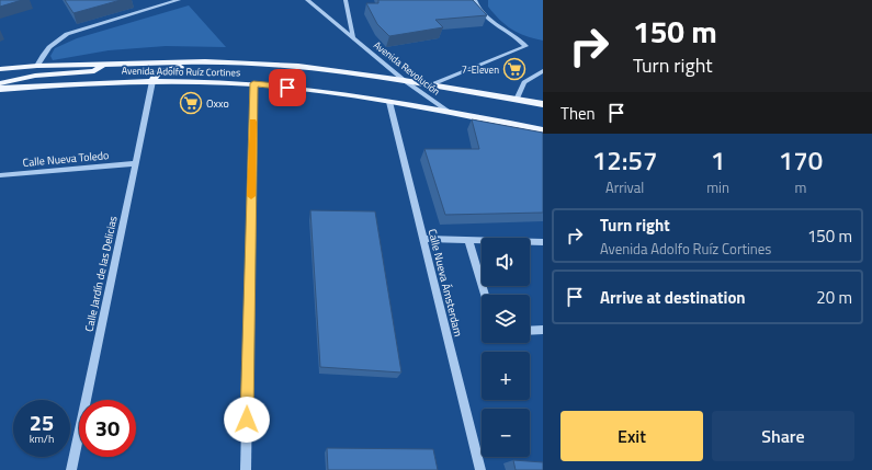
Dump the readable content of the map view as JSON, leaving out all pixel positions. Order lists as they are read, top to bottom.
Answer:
{
  "streets": {
    "main road": ["Avenida Adolfo Ruíz Cortines"],
    "street": [
      "Avenida Revolución",
      "Calle Nueva Toledo",
      "Calle Jardín de las Delicias",
      "Calle Nueva Ámsterdam"
    ]
  },
  "crossings": [
    ["Avenida Revolución", "Avenida Adolfo Ruíz Cortines"],
    ["Avenida Adolfo Ruíz Cortines", "Calle Jardín de las Delicias"],
    ["Avenida Adolfo Ruíz Cortines", "Calle Nueva Ámsterdam"],
    ["Calle Nueva Toledo", "Calle Jardín de las Delicias"]
  ],
  "places": {
    "supermarket": ["7-Eleven", "Oxxo"]
  },
  "page": {
    "turn": ["150 m", "Turn right"],
    "then": "Then",
    "eta": [
      "12:57",
      "Arrival",
      "1",
      "min",
      "170",
      "m"
    ],
    "list": [
      {
        "name": "Turn right",
        "note": "Avenida Adolfo Ruíz Cortines",
        "value": "150 m"
      },
      {
        "name": "Arrive at destination",
        "value": "20 m"
      }
    ],
    "map_buttons": ["+", "−"],
    "speed": "25 km/h",
    "limit": "30",
    "buttons": ["Exit", "Share"]
  }
}
